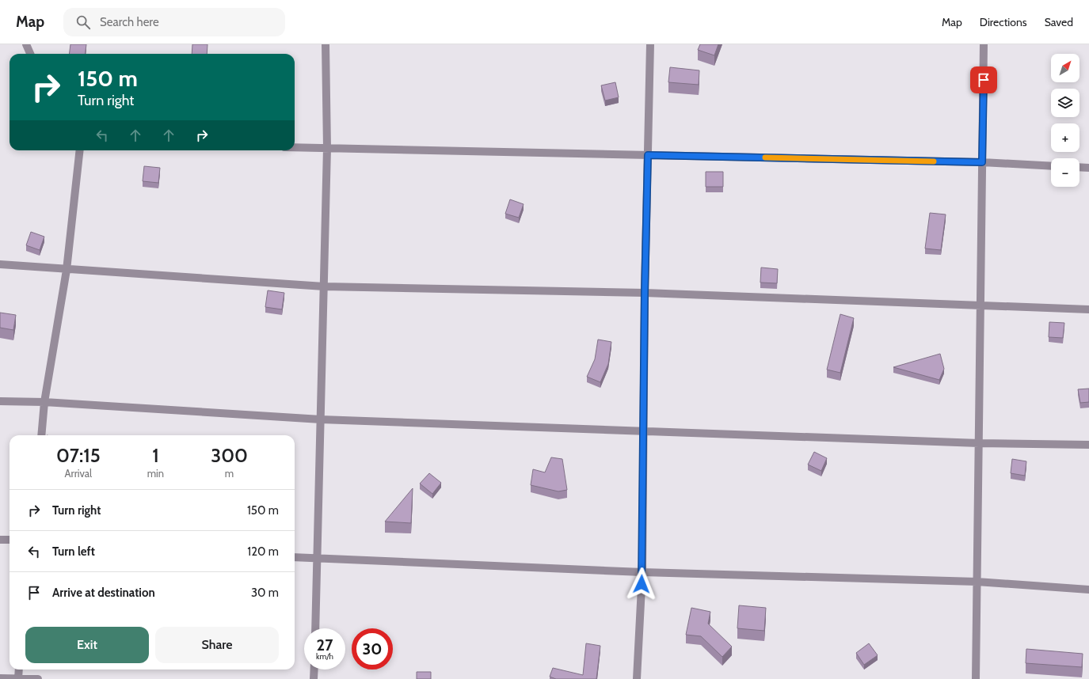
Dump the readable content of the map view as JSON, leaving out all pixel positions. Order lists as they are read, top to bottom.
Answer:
{
  "north": "top right",
  "page": {
    "header": "Map",
    "search": "Search here",
    "nav": ["Map", "Directions", "Saved"],
    "map_buttons": ["+", "−"],
    "turn": ["150 m", "Turn right"],
    "eta": [
      "07:15",
      "Arrival",
      "1",
      "min",
      "300",
      "m"
    ],
    "list": [
      {
        "name": "Turn right",
        "value": "150 m"
      },
      {
        "name": "Turn left",
        "value": "120 m"
      },
      {
        "name": "Arrive at destination",
        "value": "30 m"
      }
    ],
    "buttons": ["Exit", "Share"],
    "speed": "27 km/h",
    "limit": "30"
  }
}
